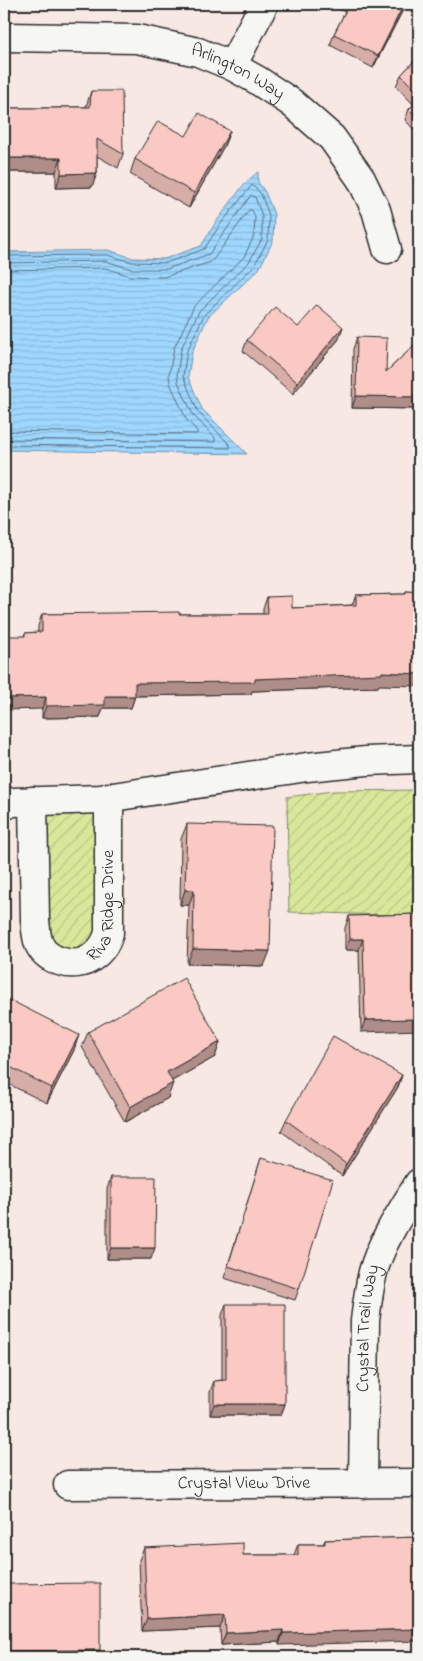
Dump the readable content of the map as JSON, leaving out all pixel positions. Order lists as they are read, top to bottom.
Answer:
{
  "streets": {
    "street": [
      "Arlington Way",
      "Riva Ridge Drive",
      "Crystal Trail Way",
      "Crystal View Drive"
    ]
  },
  "crossings": [
    ["Crystal Trail Way", "Crystal View Drive"]
  ]
}
